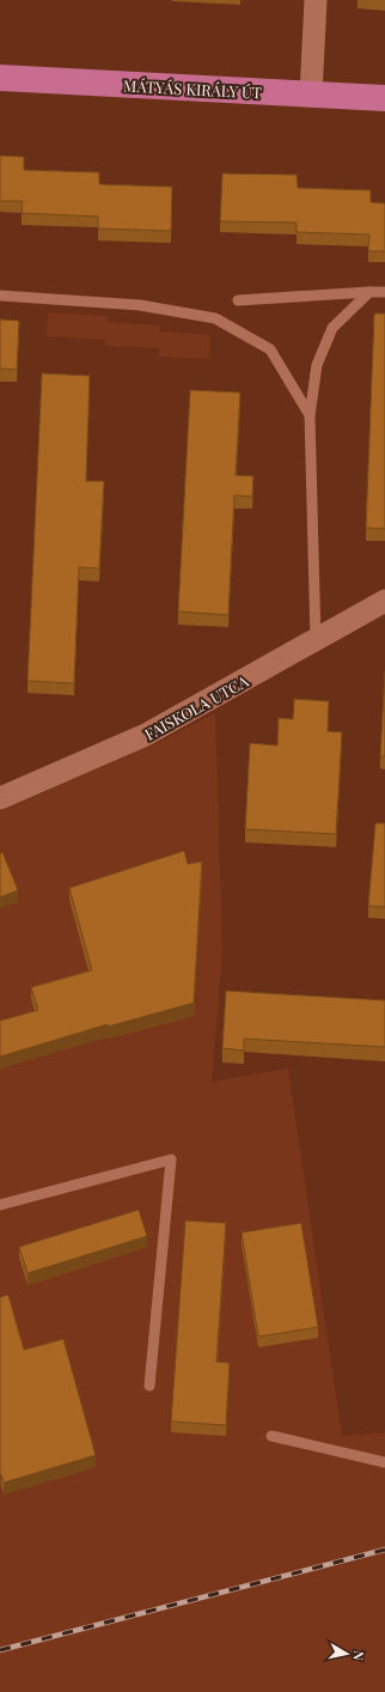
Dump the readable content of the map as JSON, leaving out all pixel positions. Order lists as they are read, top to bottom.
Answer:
{
  "streets": {
    "main road": ["MÁTYÁS KIRÁLY ÚT"],
    "street": ["FAISKOLA UTCA"]
  },
  "north": "right"
}
